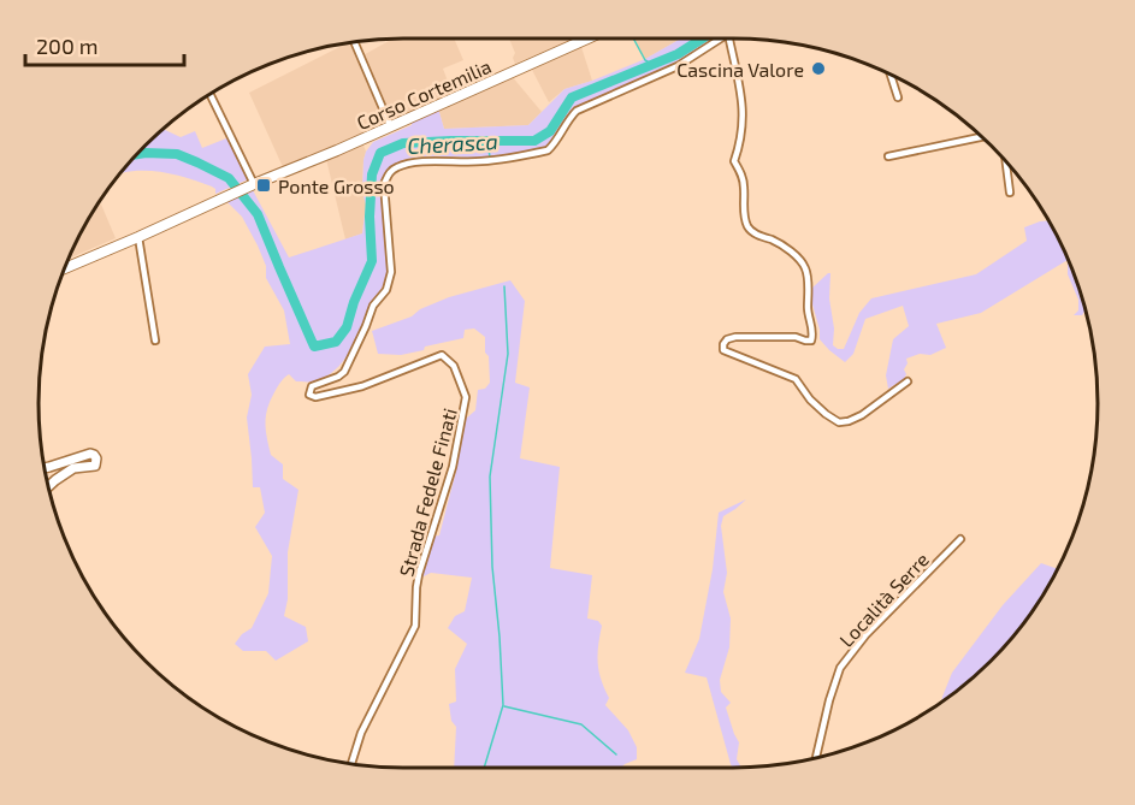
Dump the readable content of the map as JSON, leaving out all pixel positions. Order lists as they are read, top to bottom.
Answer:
{
  "streets": {
    "main road": ["Corso Cortemilia"],
    "street": ["Strada Fedele Finati", "Località Serre"]
  },
  "water": ["Cherasca"],
  "places": {
    "other": ["Cascina Valore"],
    "transit": ["Ponte Grosso"]
  },
  "scale_bar": "200 m"
}
